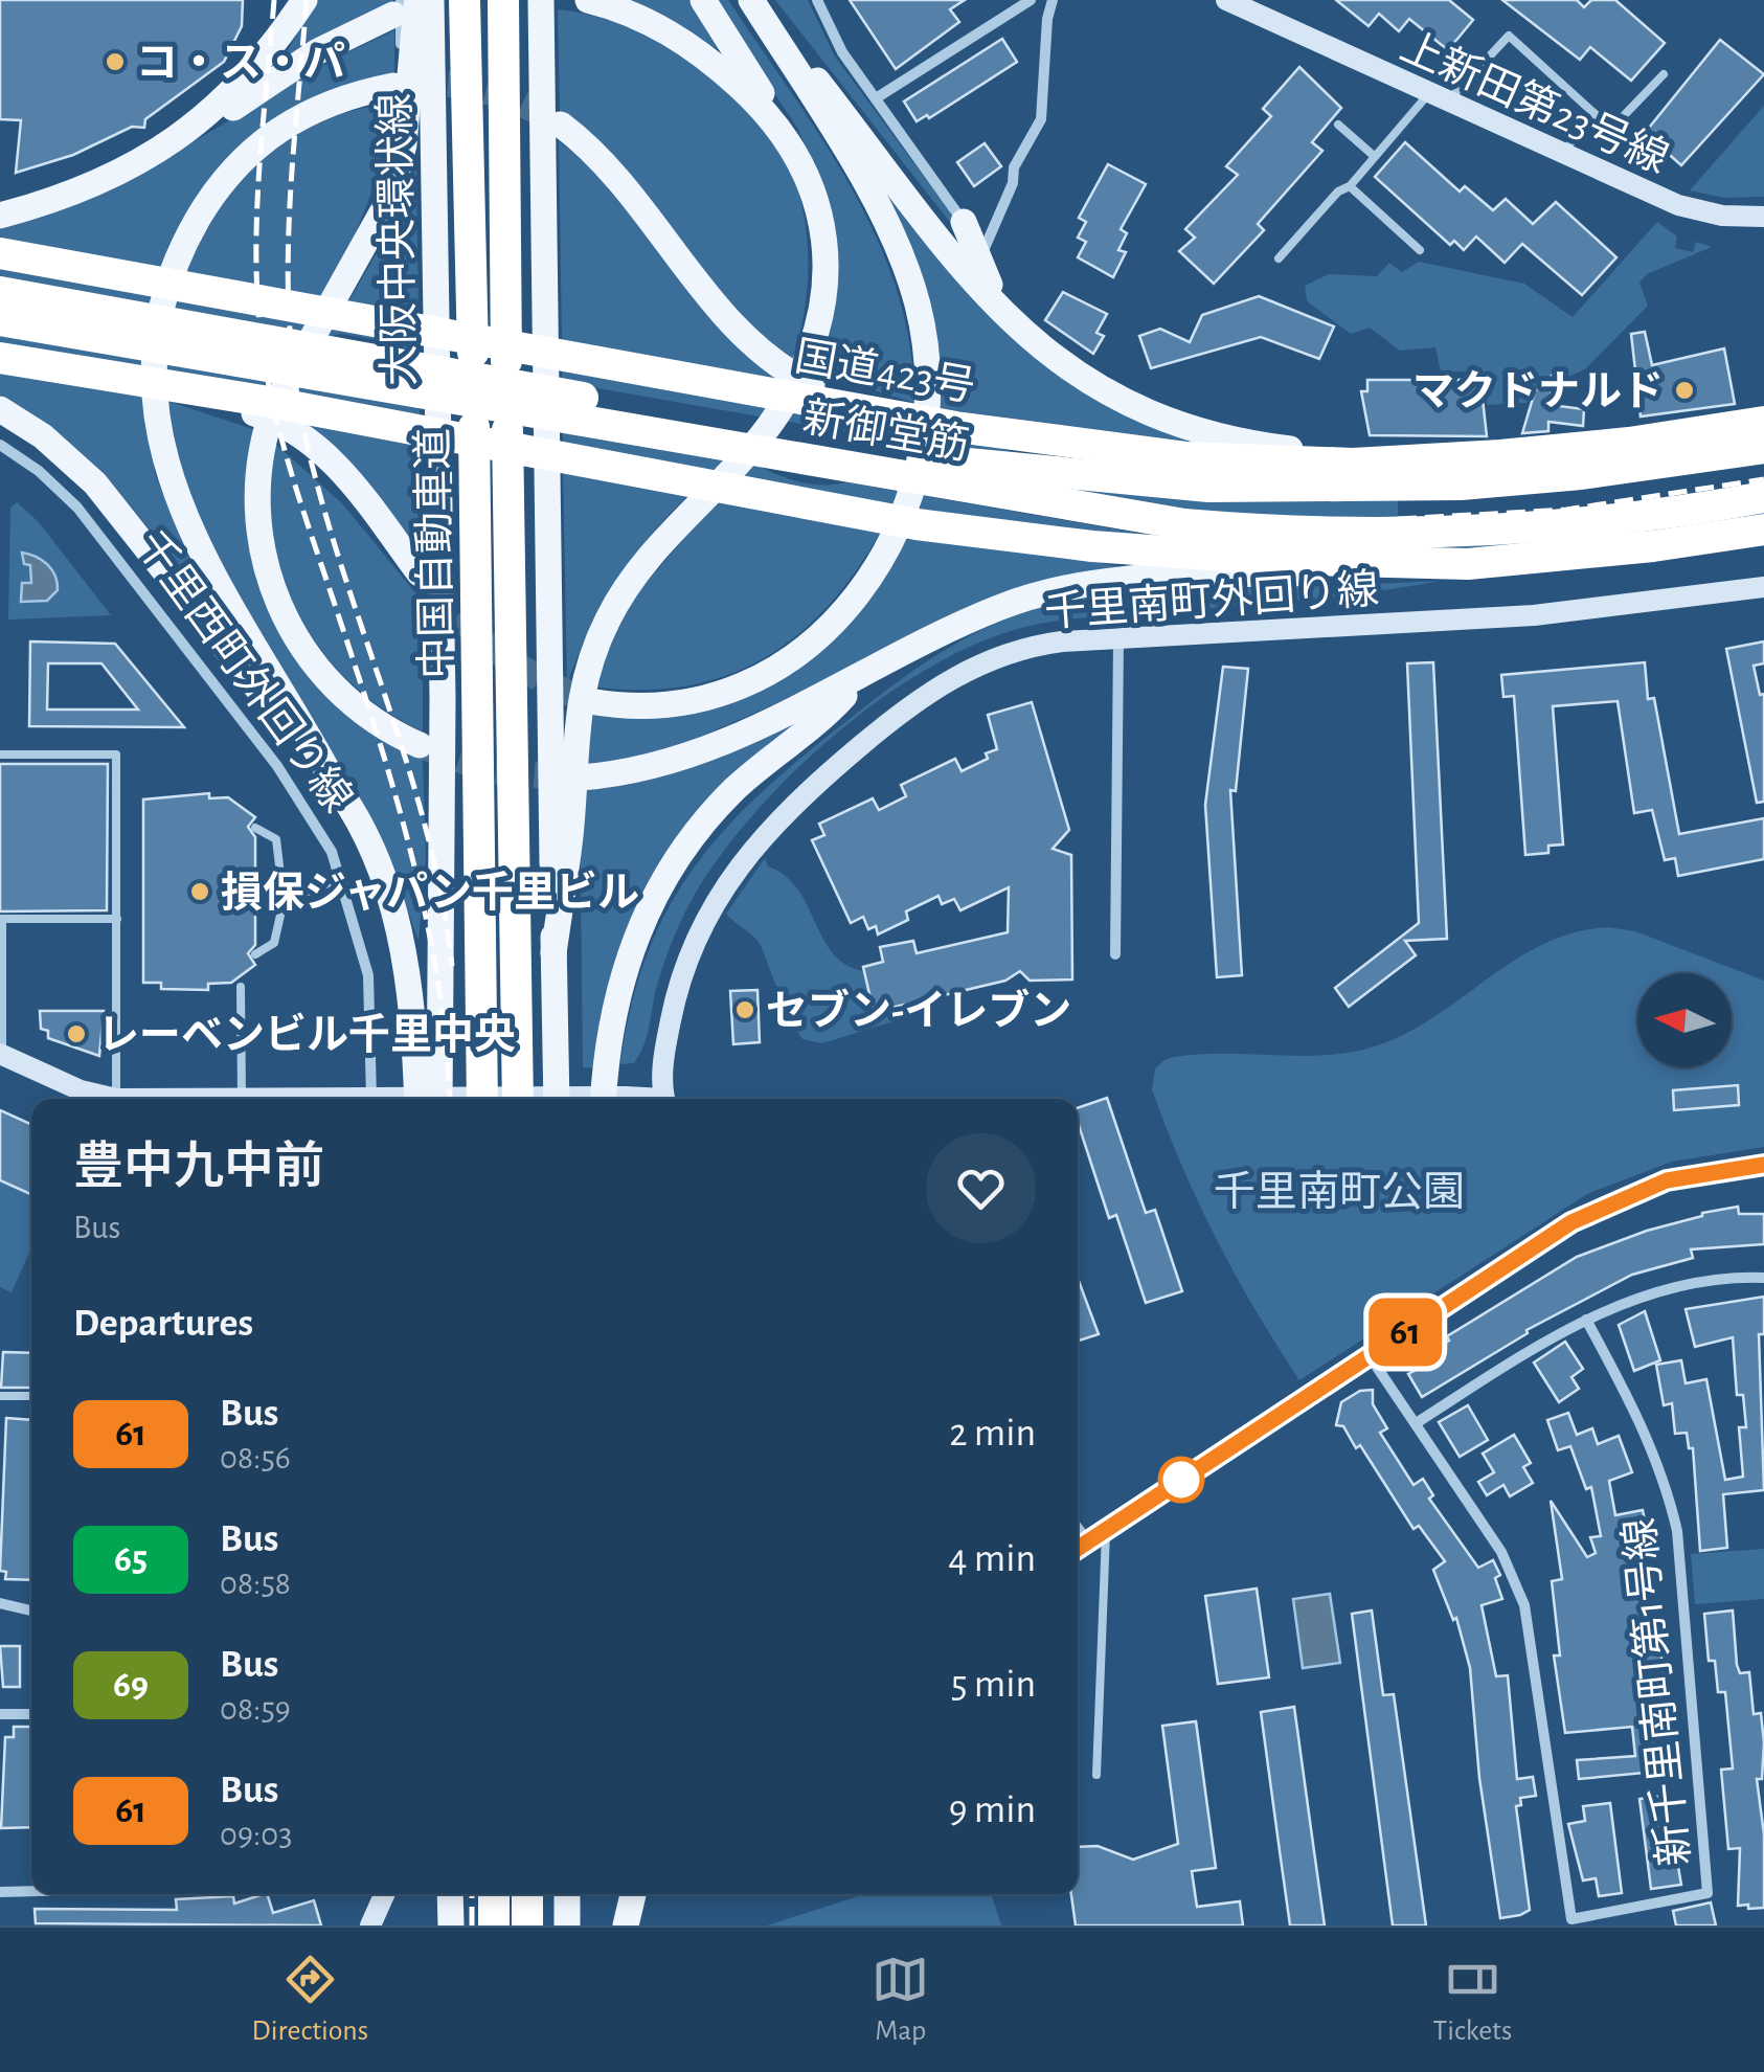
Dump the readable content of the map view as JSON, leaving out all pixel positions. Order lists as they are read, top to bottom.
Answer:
{
  "streets": {
    "highway": ["国道423号", "新御堂筋", "中国自動車道"],
    "main road": ["大阪中央環状線"],
    "street": [
      "上新田第23号線",
      "千里南町外回り線",
      "千里西町外回り線",
      "新千里南町第1号線"
    ]
  },
  "parks": ["千里南町公園"],
  "places": [
    "コ・ス・パ",
    "マクドナルド",
    "損保ジャパン千里ビル",
    "セブン-イレブン",
    "レーベンビル千里中央"
  ],
  "lines": ["bus line 61"],
  "north": "left",
  "page": {
    "on_map": "61",
    "heading": [
      ["豊中九中前", "Bus"],
      "Departures"
    ],
    "list": [
      {
        "mark": "61",
        "name": "Bus",
        "note": "08:56",
        "value": "2 min"
      },
      {
        "mark": "65",
        "name": "Bus",
        "note": "08:58",
        "value": "4 min"
      },
      {
        "mark": "69",
        "name": "Bus",
        "note": "08:59",
        "value": "5 min"
      },
      {
        "mark": "61",
        "name": "Bus",
        "note": "09:03",
        "value": "9 min"
      }
    ],
    "tabs": ["Directions", "Map", "Tickets"]
  }
}
